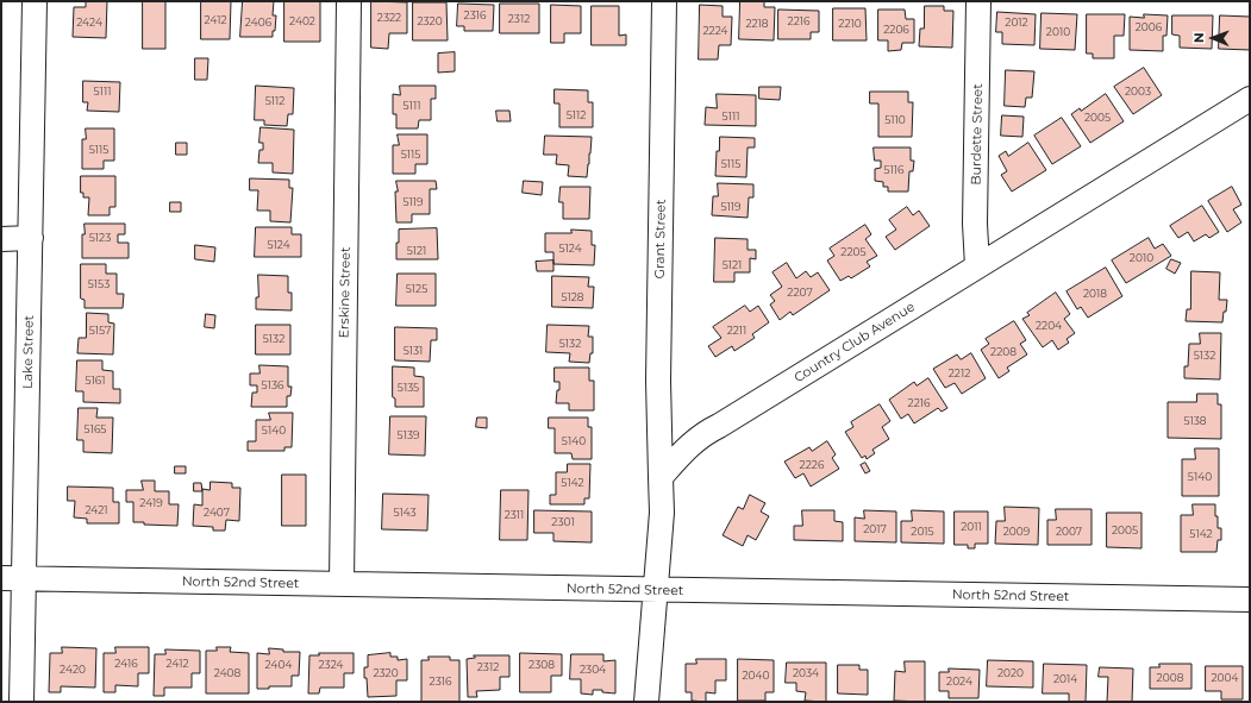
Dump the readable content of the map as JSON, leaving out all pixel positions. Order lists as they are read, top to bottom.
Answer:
{
  "streets": {
    "street": [
      "Burdette Street",
      "Grant Street",
      "Erskine Street",
      "Country Club Avenue",
      "Lake Street",
      "North 52nd Street"
    ]
  },
  "crossings": [
    ["Burdette Street", "Country Club Avenue"],
    ["Grant Street", "Country Club Avenue"],
    ["Erskine Street", "North 52nd Street"],
    ["Lake Street", "North 52nd Street"]
  ],
  "house_numbers": [
    "2316",
    "2322",
    "2312",
    "2412",
    "2402",
    "2320",
    "2216",
    "2424",
    "2406",
    "2012",
    "2218",
    "2210",
    "2006",
    "2206",
    "2224",
    "2010",
    "5111",
    "2003",
    "5112",
    "5111",
    "5112",
    "5111",
    "2005",
    "5110",
    "5115",
    "5115",
    "5115",
    "5116",
    "5119",
    "5119",
    "5123",
    "5124",
    "5124",
    "5121",
    "2205",
    "2010",
    "5121",
    "5153",
    "5125",
    "2207",
    "2018",
    "5128",
    "2204",
    "5157",
    "2211",
    "5132",
    "5132",
    "5131",
    "2208",
    "5132",
    "2212",
    "5161",
    "5136",
    "5135",
    "2216",
    "5138",
    "5165",
    "5140",
    "5139",
    "5140",
    "2226",
    "5140",
    "5142",
    "2419",
    "2421",
    "2407",
    "5143",
    "2311",
    "2301",
    "2011",
    "2017",
    "2005",
    "2015",
    "2009",
    "2007",
    "5142",
    "2416",
    "2412",
    "2404",
    "2324",
    "2308",
    "2312",
    "2420",
    "2304",
    "2408",
    "2320",
    "2034",
    "2020",
    "2040",
    "2008",
    "2004",
    "2014",
    "2316",
    "2024"
  ],
  "north": "left"
}
